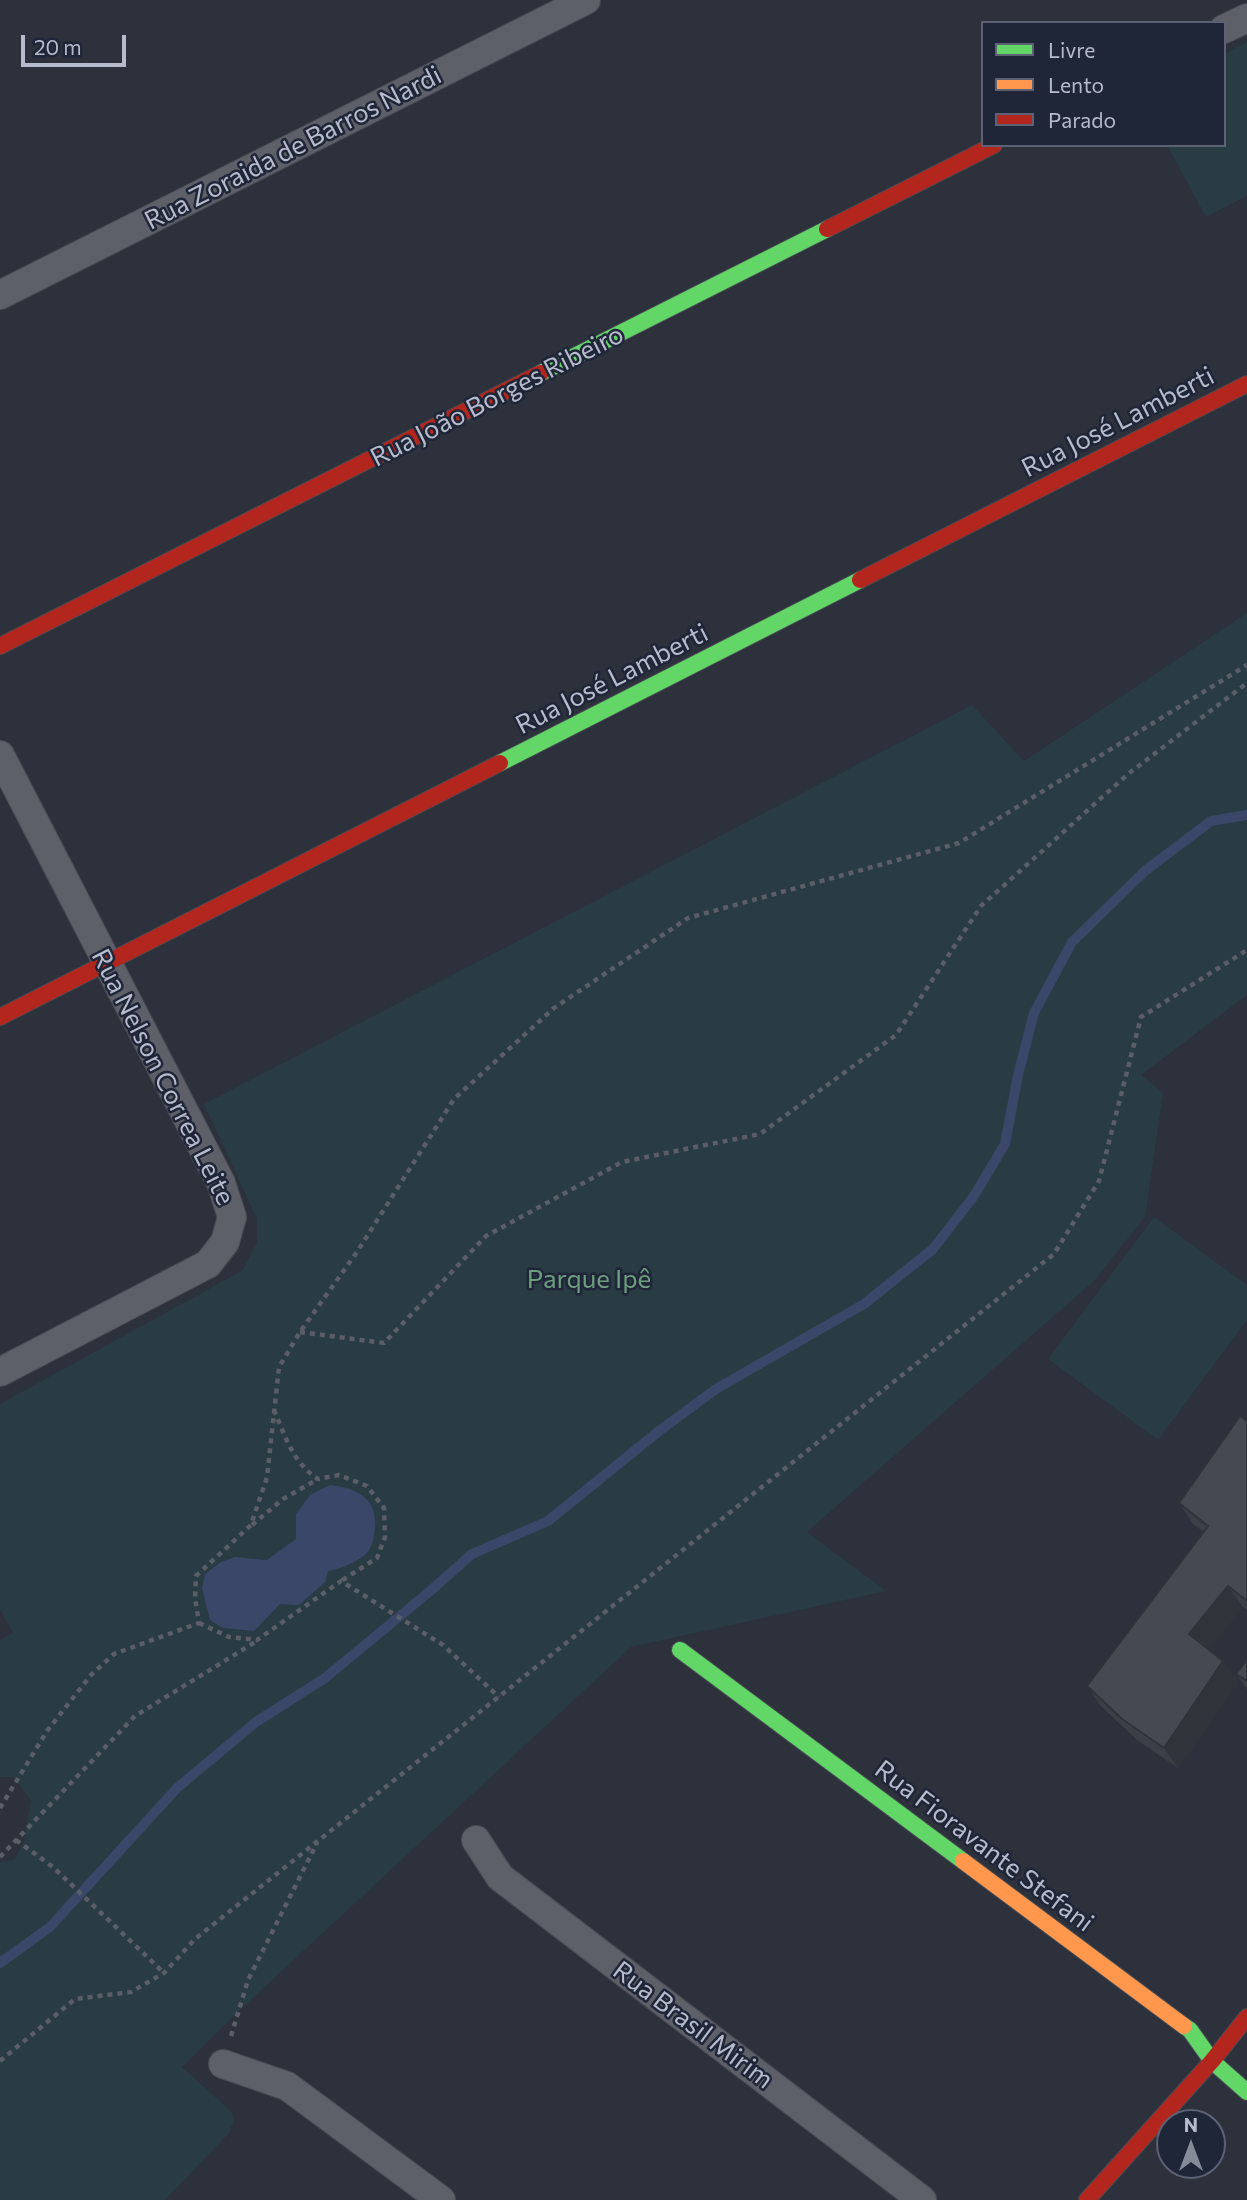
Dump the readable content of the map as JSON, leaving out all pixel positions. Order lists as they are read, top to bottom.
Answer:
{
  "streets": {
    "street": [
      "Rua Zoraida de Barros Nardi",
      "Rua João Borges Ribeiro",
      "Rua José Lamberti",
      "Rua Nelson Correa Leite",
      "Rua Fioravante Stefani",
      "Rua Brasil Mirim"
    ]
  },
  "crossings": [
    ["Rua José Lamberti", "Rua Nelson Correa Leite"]
  ],
  "parks": ["Parque Ipê"],
  "legend": ["Livre", "Lento", "Parado"],
  "scale_bar": "20 m",
  "north": "top"
}
